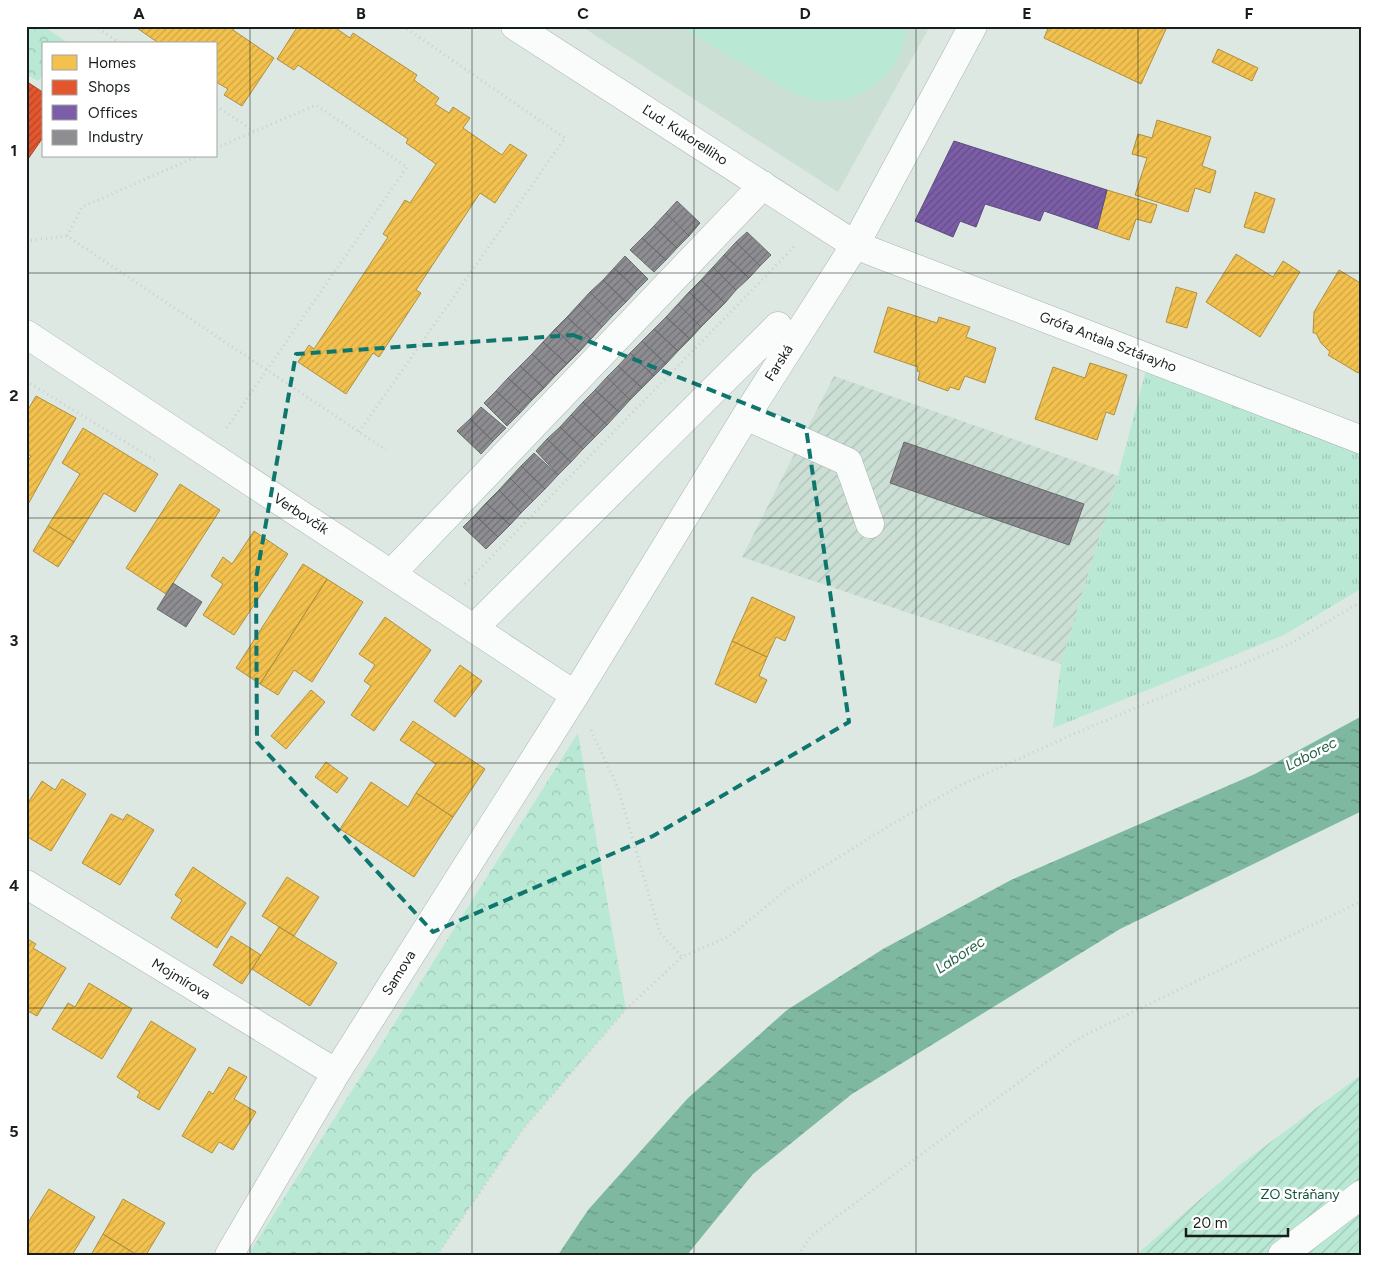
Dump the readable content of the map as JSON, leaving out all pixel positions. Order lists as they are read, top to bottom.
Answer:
{
  "streets": {
    "street": [
      "Ľud. Kukorelliho",
      "Grófa Antala Sztárayho",
      "Farská",
      "Verbovčík",
      "Samova",
      "Mojmírova"
    ]
  },
  "crossings": [
    ["Ľud. Kukorelliho", "Grófa Antala Sztárayho"],
    ["Ľud. Kukorelliho", "Farská"],
    ["Grófa Antala Sztárayho", "Farská"],
    ["Farská", "Verbovčík"],
    ["Farská", "Samova"],
    ["Verbovčík", "Samova"],
    ["Samova", "Mojmírova"]
  ],
  "water": ["Laborec"],
  "parks": ["ZO Stráňany"],
  "legend": [
    "Homes",
    "Shops",
    "Offices",
    "Industry"
  ],
  "scale_bar": "20 m",
  "grid": {
    "columns": [
      "A",
      "B",
      "C",
      "D",
      "E",
      "F"
    ],
    "rows": [
      "1",
      "2",
      "3",
      "4",
      "5"
    ]
  }
}
